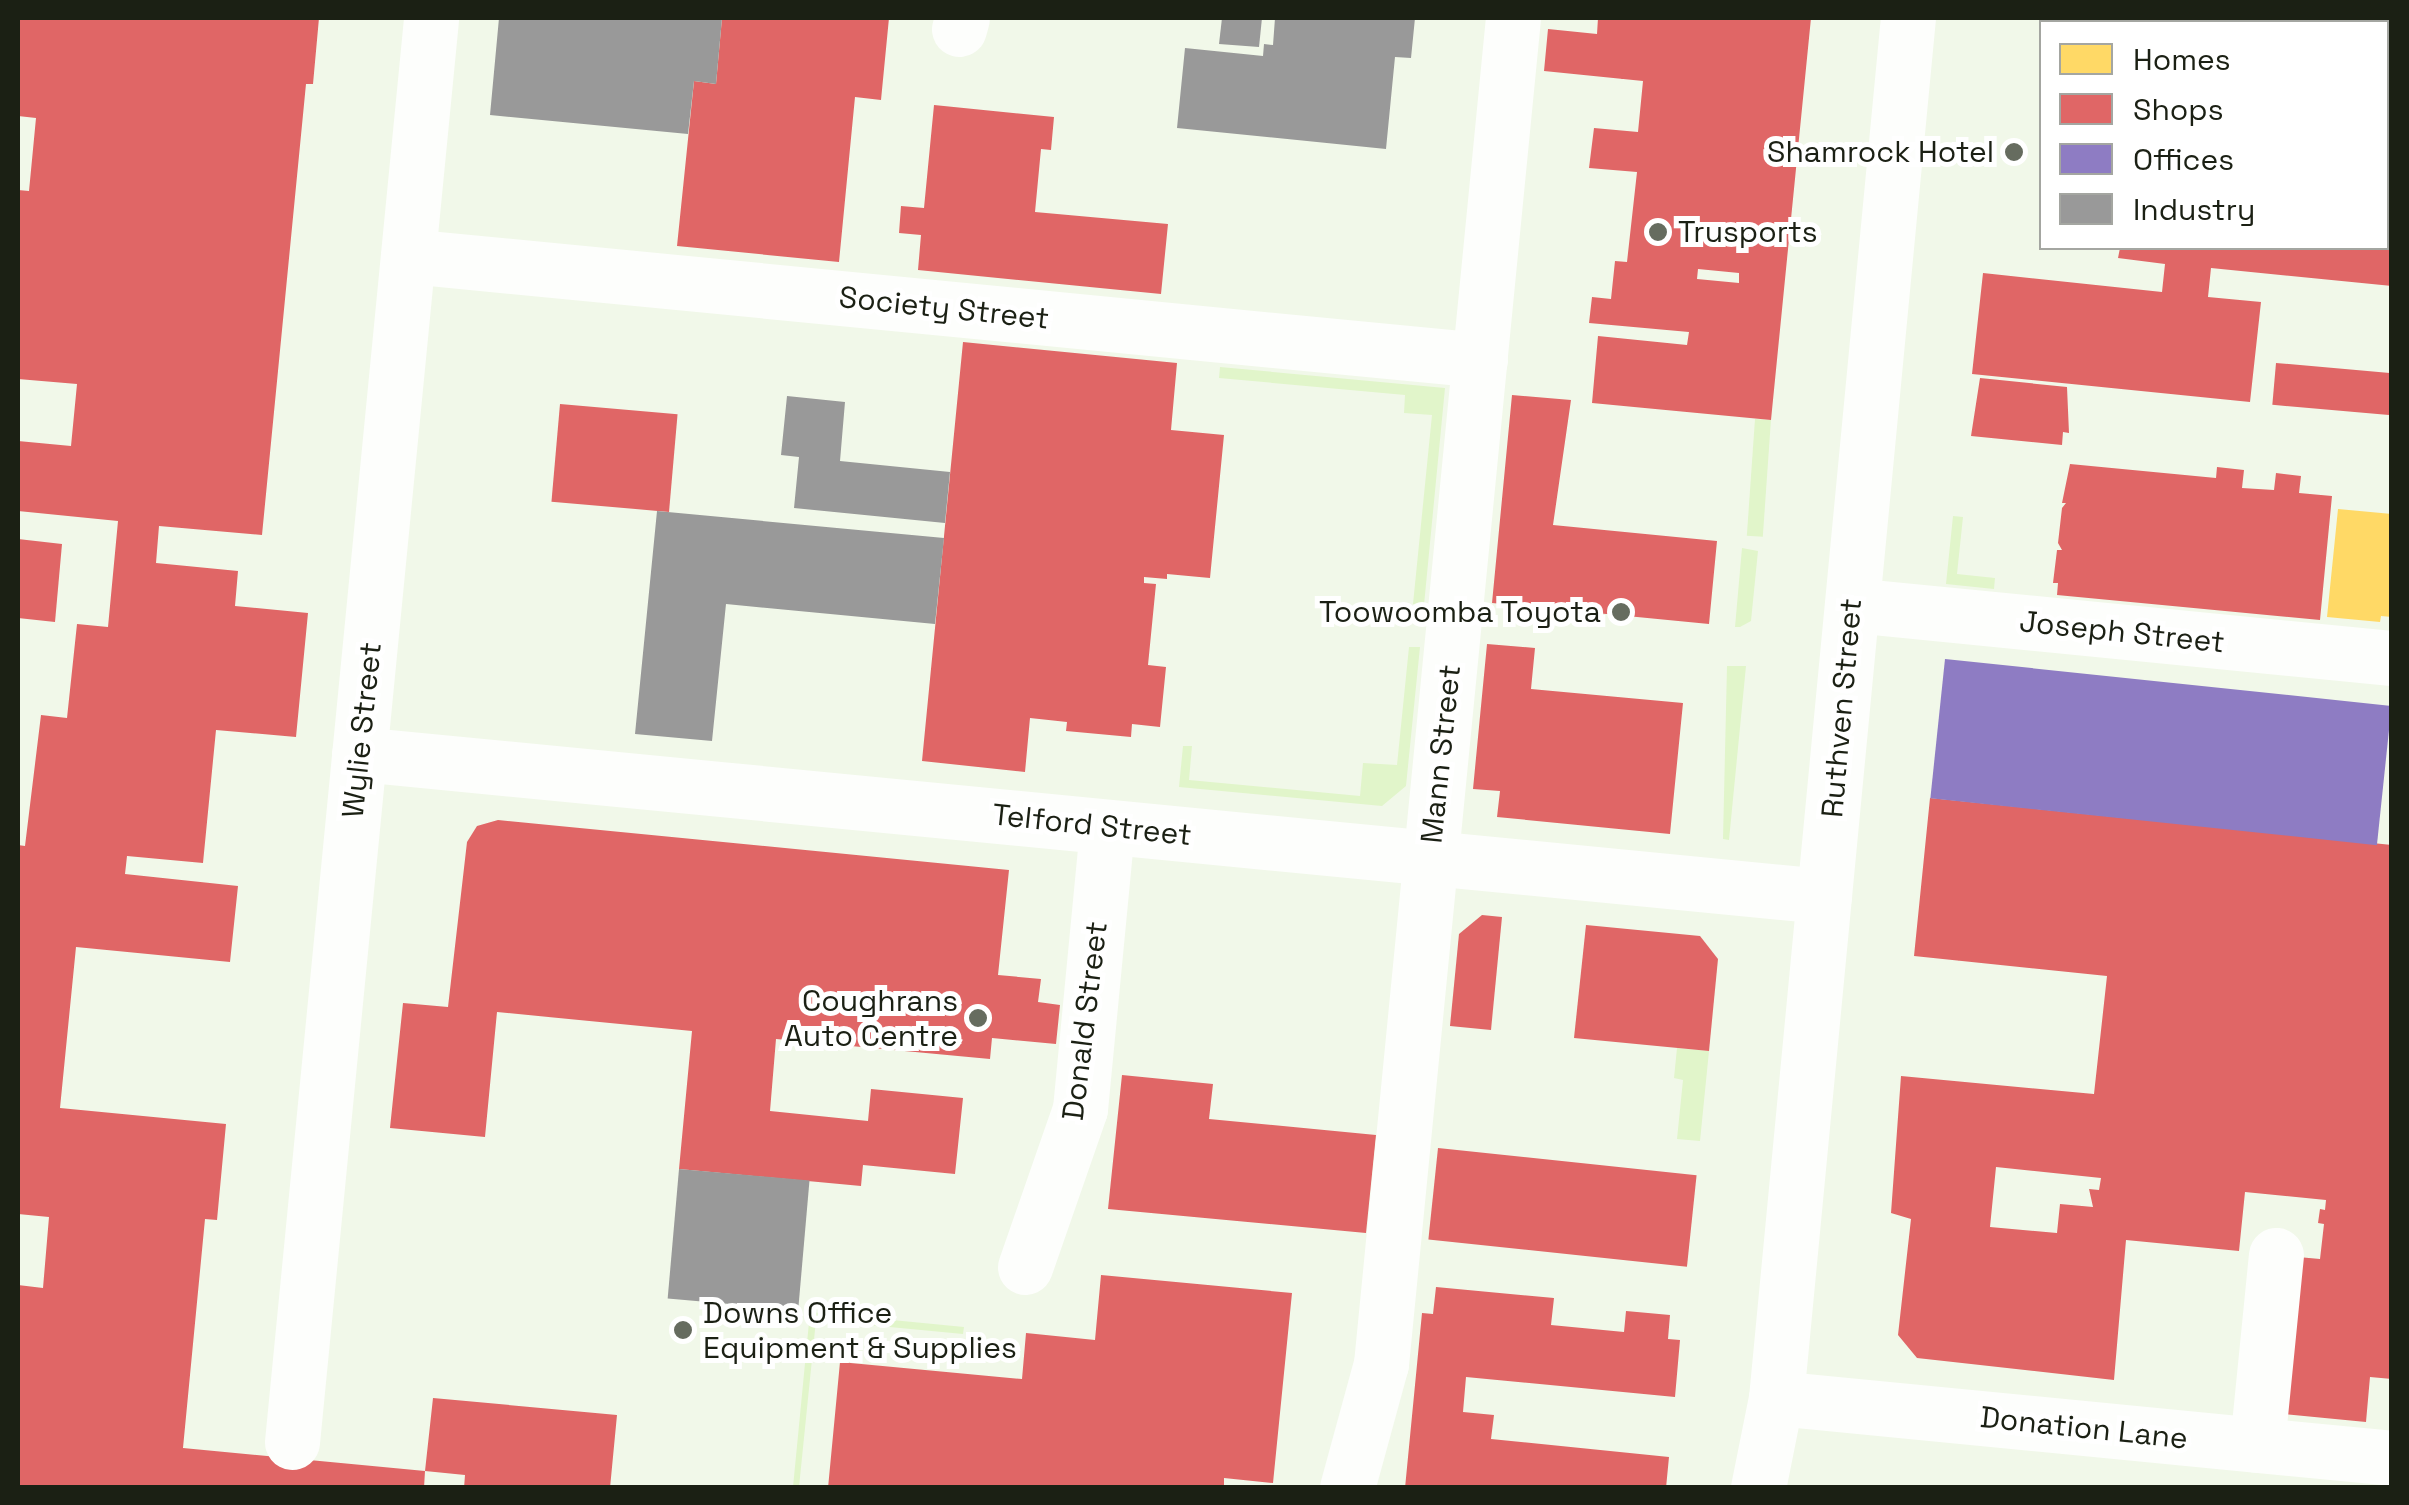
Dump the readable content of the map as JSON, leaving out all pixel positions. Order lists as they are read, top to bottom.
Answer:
{
  "streets": {
    "street": [
      "Society Street",
      "Joseph Street",
      "Ruthven Street",
      "Wylie Street",
      "Mann Street",
      "Telford Street",
      "Donald Street",
      "Donation Lane"
    ]
  },
  "crossings": [
    ["Society Street", "Wylie Street"],
    ["Society Street", "Mann Street"],
    ["Joseph Street", "Ruthven Street"],
    ["Ruthven Street", "Telford Street"],
    ["Ruthven Street", "Donation Lane"],
    ["Wylie Street", "Telford Street"],
    ["Mann Street", "Telford Street"],
    ["Telford Street", "Donald Street"]
  ],
  "places": [
    "Shamrock Hotel",
    "Trusports",
    "Toowoomba Toyota",
    "Coughrans Auto Centre",
    "Downs Office Equipment & Supplies"
  ],
  "legend": [
    "Homes",
    "Shops",
    "Offices",
    "Industry"
  ]
}
